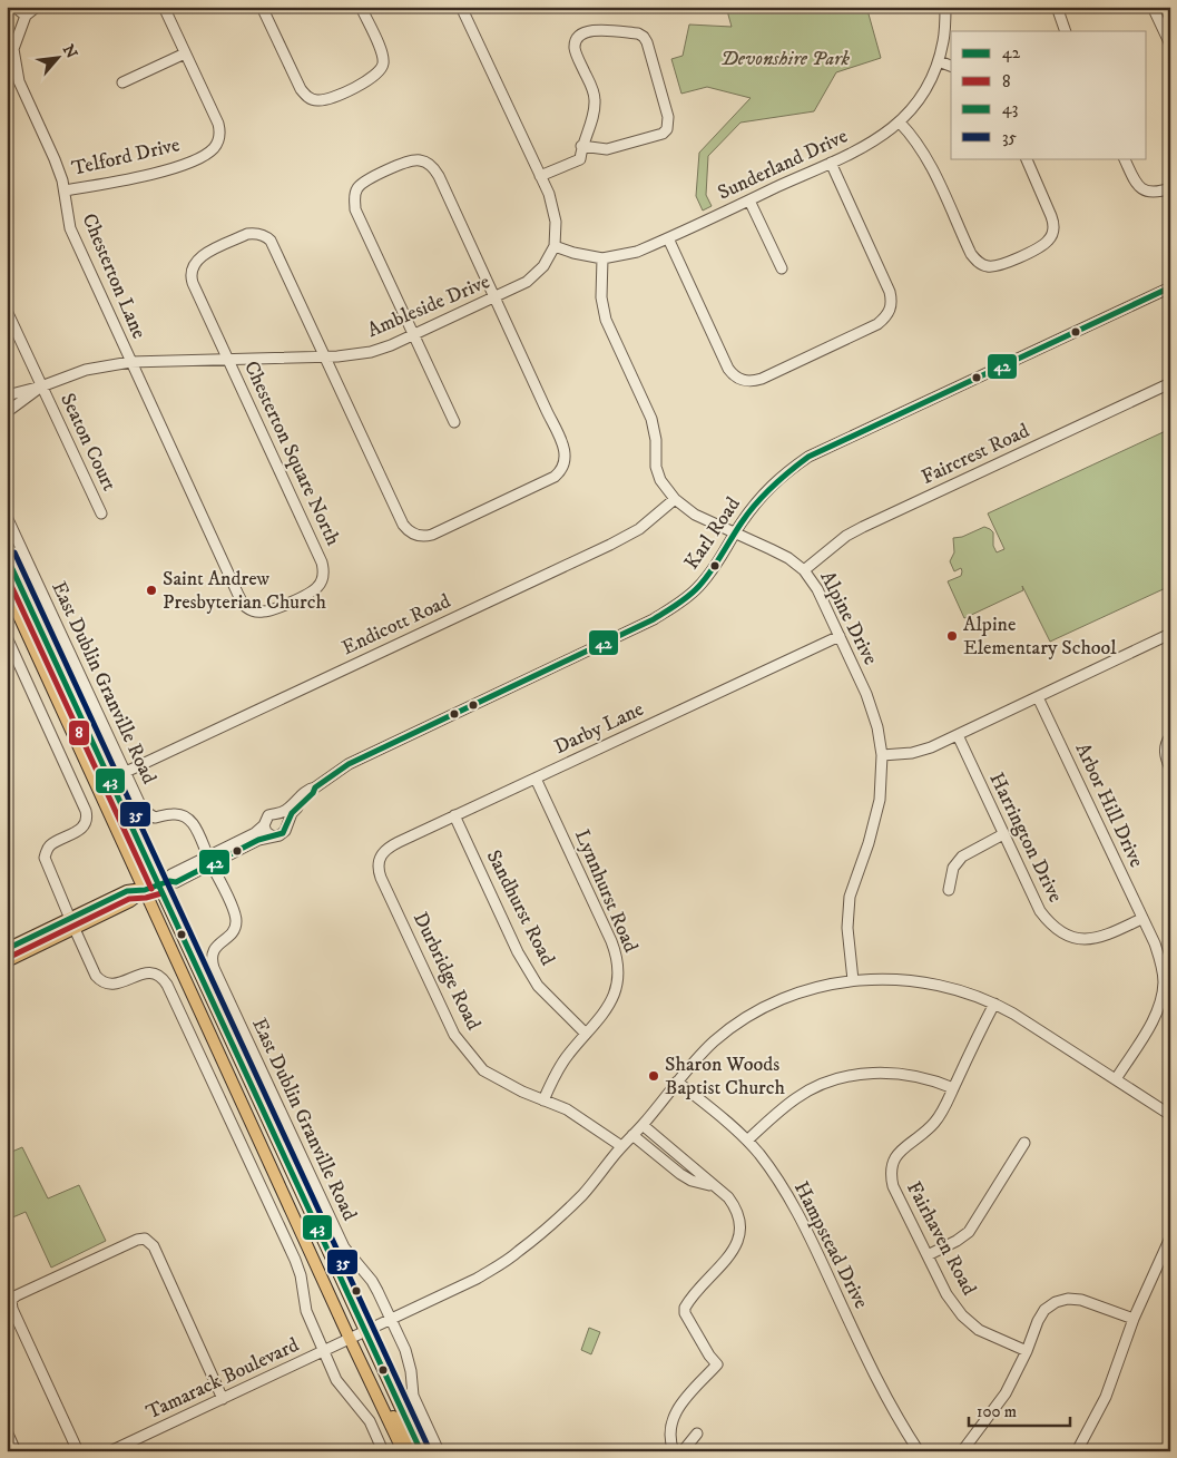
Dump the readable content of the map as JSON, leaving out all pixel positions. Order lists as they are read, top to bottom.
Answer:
{
  "streets": {
    "main road": ["East Dublin Granville Road"],
    "street": [
      "Telford Drive",
      "Sunderland Drive",
      "Chesterton Lane",
      "Ambleside Drive",
      "Seaton Court",
      "Chesterton Square North",
      "Faircrest Road",
      "Karl Road",
      "Alpine Drive",
      "Endicott Road",
      "Darby Lane",
      "Arbor Hill Drive",
      "Harrington Drive",
      "Lynnhurst Road",
      "Sandhurst Road",
      "Durbridge Road",
      "Fairhaven Road",
      "Hampstead Drive",
      "Tamarack Boulevard"
    ]
  },
  "crossings": [
    ["Telford Drive", "Chesterton Lane"],
    ["Sunderland Drive", "Ambleside Drive"],
    ["Sunderland Drive", "Alpine Drive"],
    ["Chesterton Lane", "Ambleside Drive"],
    ["Chesterton Lane", "Chesterton Square North"],
    ["Ambleside Drive", "Seaton Court"],
    ["Ambleside Drive", "Chesterton Square North"],
    ["Faircrest Road", "Alpine Drive"],
    ["Karl Road", "Alpine Drive"],
    ["Alpine Drive", "Endicott Road"],
    ["Alpine Drive", "Darby Lane"],
    ["Alpine Drive", "Tamarack Boulevard"],
    ["Endicott Road", "East Dublin Granville Road"],
    ["East Dublin Granville Road", "Tamarack Boulevard"],
    ["Darby Lane", "Lynnhurst Road"],
    ["Darby Lane", "Sandhurst Road"],
    ["Darby Lane", "Durbridge Road"],
    ["Arbor Hill Drive", "Harrington Drive"],
    ["Arbor Hill Drive", "Tamarack Boulevard"],
    ["Lynnhurst Road", "Sandhurst Road"],
    ["Lynnhurst Road", "Durbridge Road"],
    ["Durbridge Road", "Tamarack Boulevard"],
    ["Fairhaven Road", "Tamarack Boulevard"],
    ["Hampstead Drive", "Tamarack Boulevard"]
  ],
  "parks": ["Devonshire Park"],
  "places": ["Saint Andrew Presbyterian Church", "Alpine Elementary School", "Sharon Woods Baptist Church"],
  "lines": [
    "transit line 42",
    "transit line 35",
    "transit line 43",
    "transit line 8"
  ],
  "legend": [
    "42",
    "8",
    "43",
    "35"
  ],
  "scale_bar": "100 m",
  "north": "top right"
}
